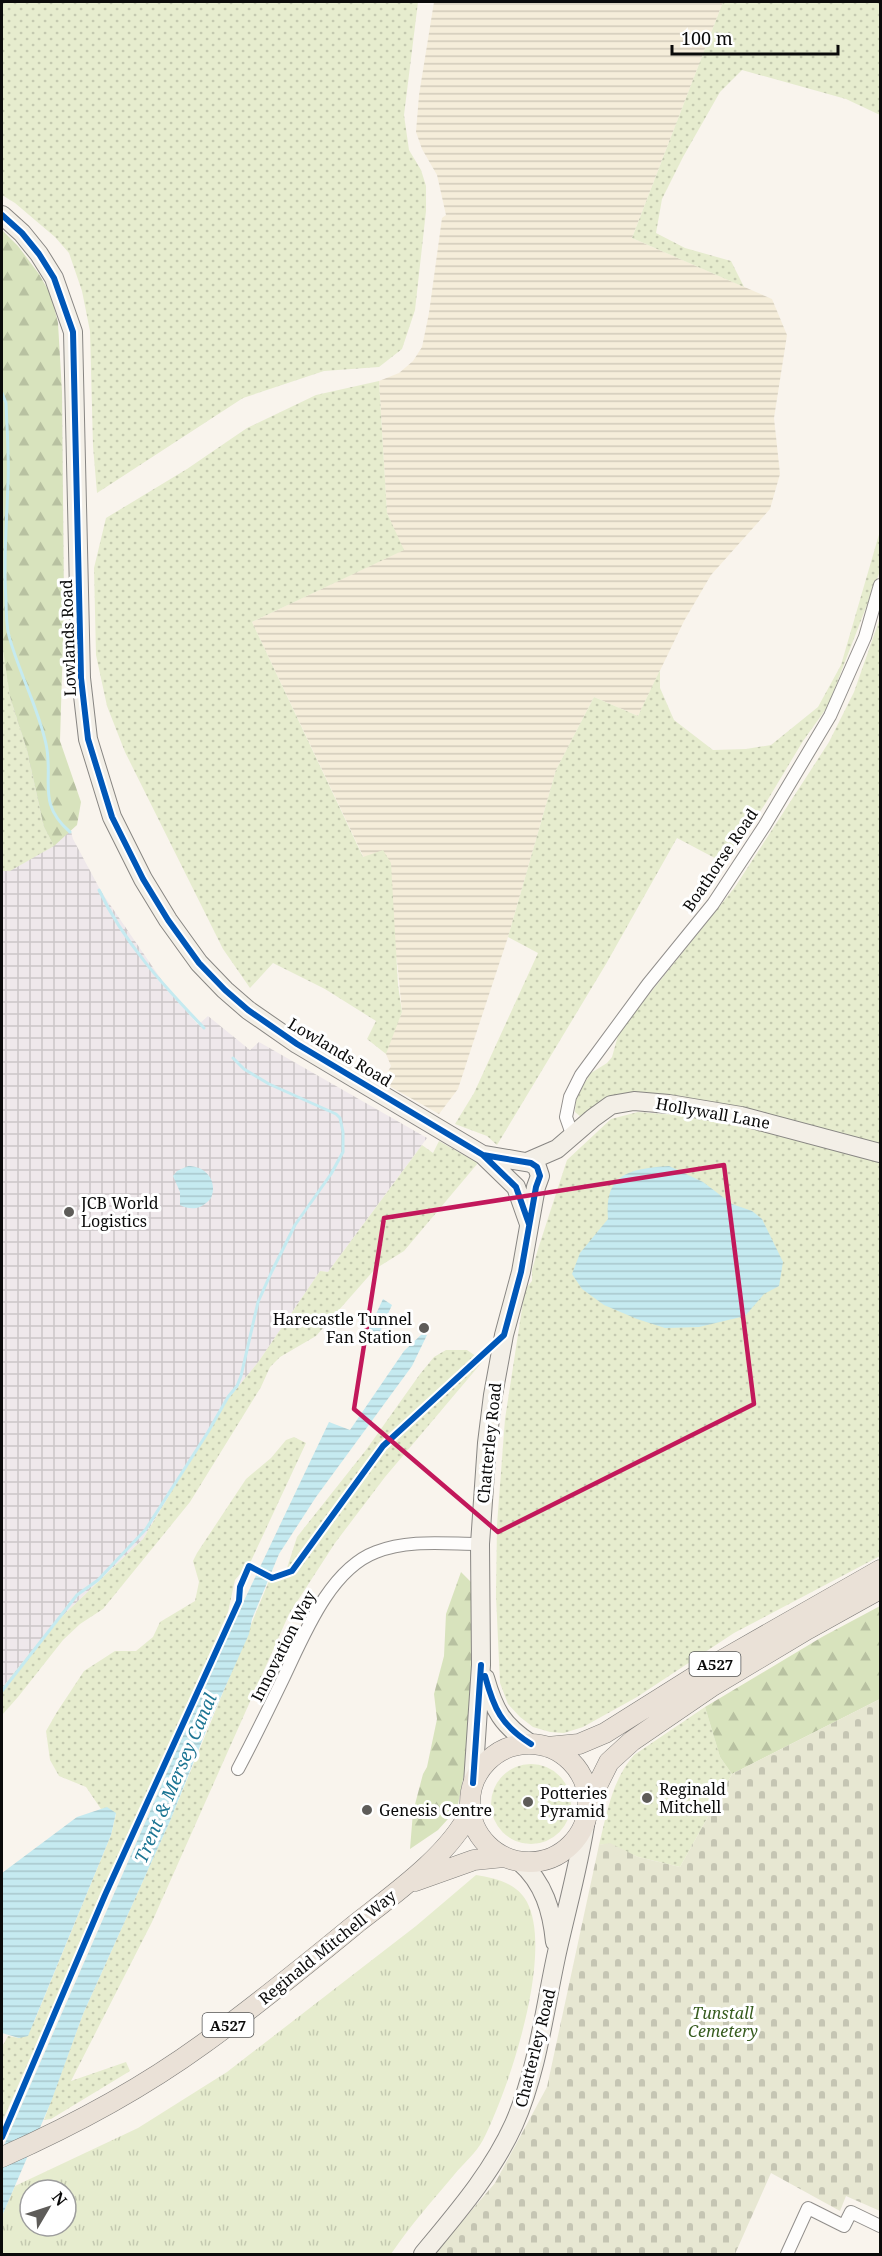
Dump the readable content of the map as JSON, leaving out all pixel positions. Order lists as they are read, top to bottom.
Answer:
{
  "streets": {
    "main road": ["A527", "Reginald Mitchell Way"],
    "street": [
      "Lowlands Road",
      "Boathorse Road",
      "Hollywall Lane",
      "Chatterley Road",
      "Innovation Way"
    ]
  },
  "crossings": [
    ["Lowlands Road", "Hollywall Lane"],
    ["Lowlands Road", "Chatterley Road"],
    ["Boathorse Road", "Hollywall Lane"],
    ["Hollywall Lane", "Chatterley Road"],
    ["Chatterley Road", "Innovation Way"],
    ["Chatterley Road", "A527"],
    ["Chatterley Road", "Reginald Mitchell Way"],
    ["A527", "Reginald Mitchell Way"]
  ],
  "water": ["Trent & Mersey Canal"],
  "parks": ["Tunstall Cemetery"],
  "places": [
    "JCB World Logistics",
    "Harecastle Tunnel Fan Station",
    "Reginald Mitchell",
    "Potteries Pyramid",
    "Genesis Centre"
  ],
  "scale_bar": "100 m",
  "north": "top right"
}
